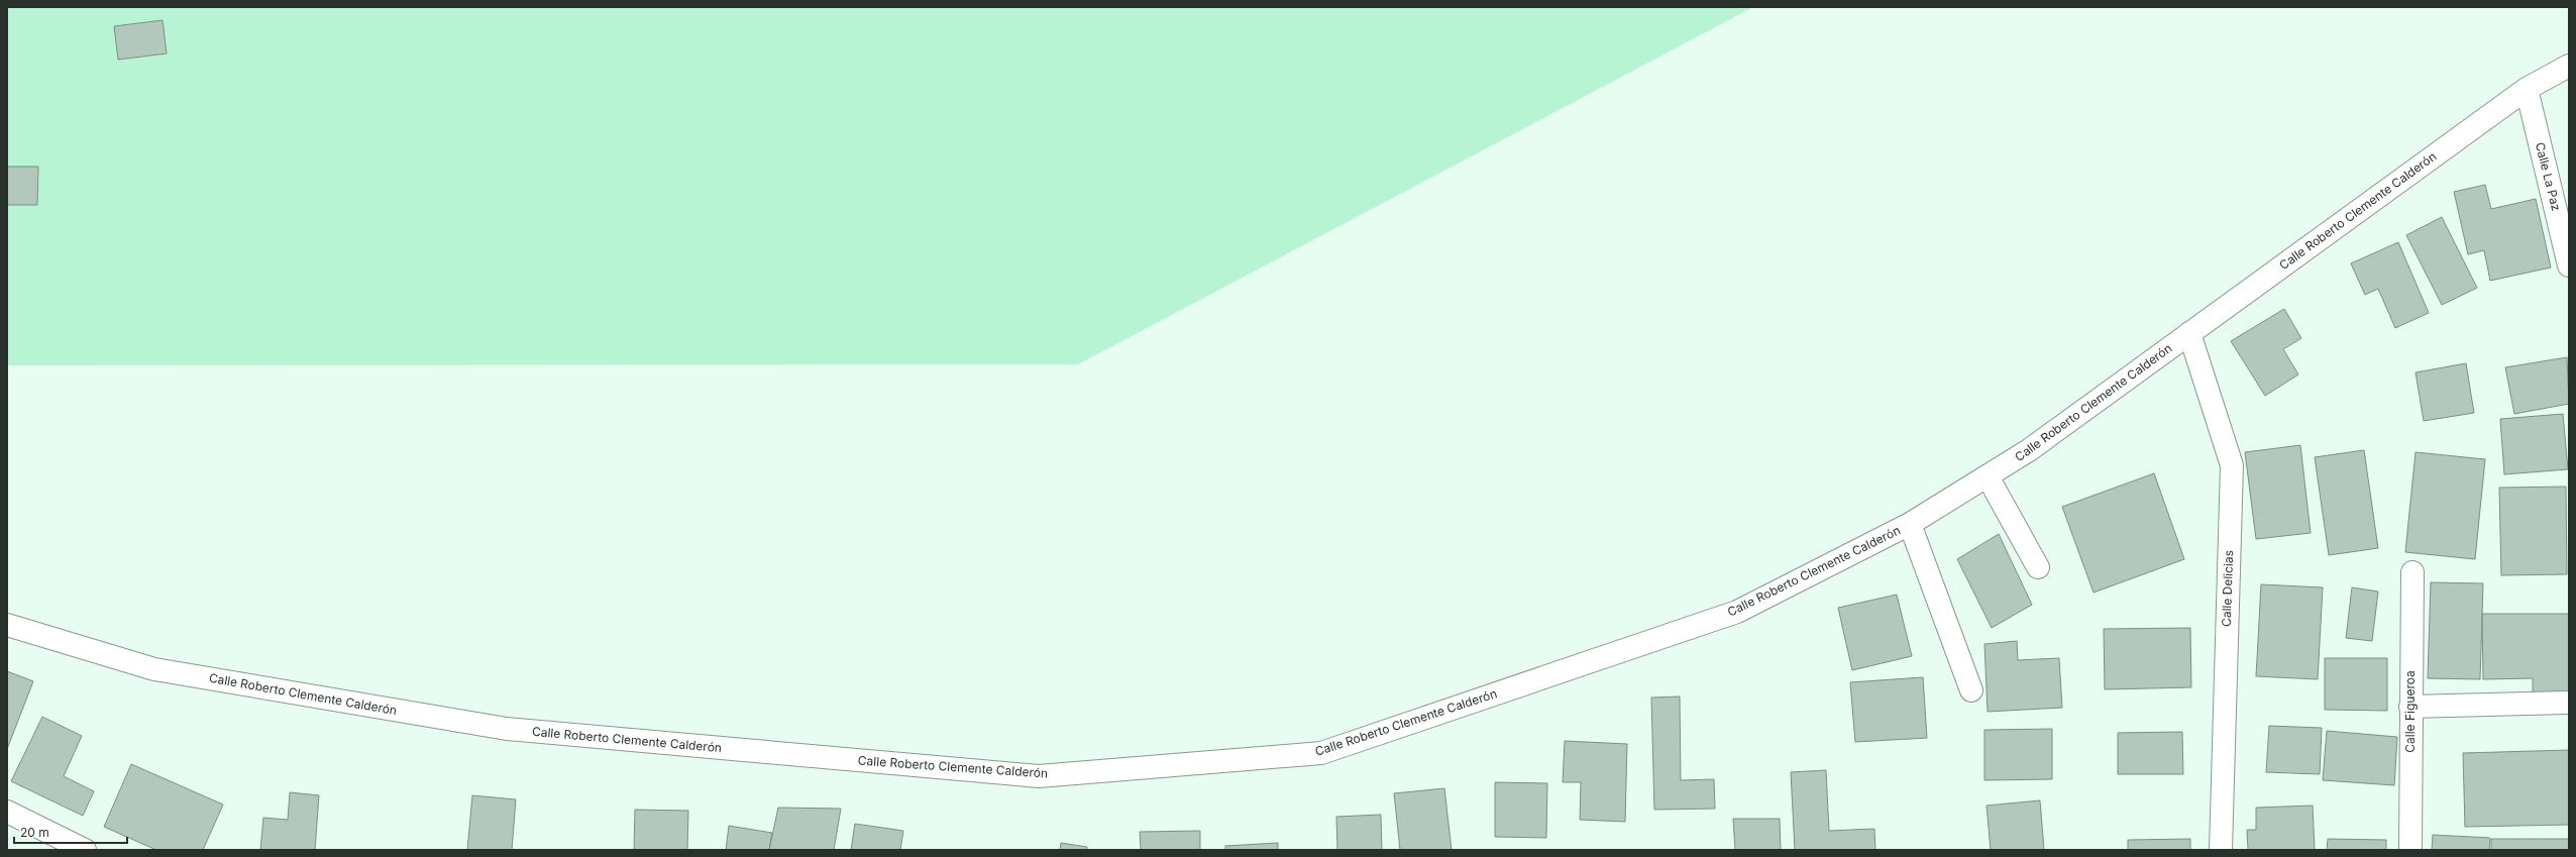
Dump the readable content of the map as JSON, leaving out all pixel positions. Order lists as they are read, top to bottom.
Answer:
{
  "streets": {
    "street": [
      "Calle La Paz",
      "Calle Roberto Clemente Calderón",
      "Calle Delicias",
      "Calle Figueroa"
    ]
  },
  "crossings": [
    ["Calle La Paz", "Calle Roberto Clemente Calderón"],
    ["Calle Roberto Clemente Calderón", "Calle Delicias"]
  ],
  "scale_bar": "20 m"
}
